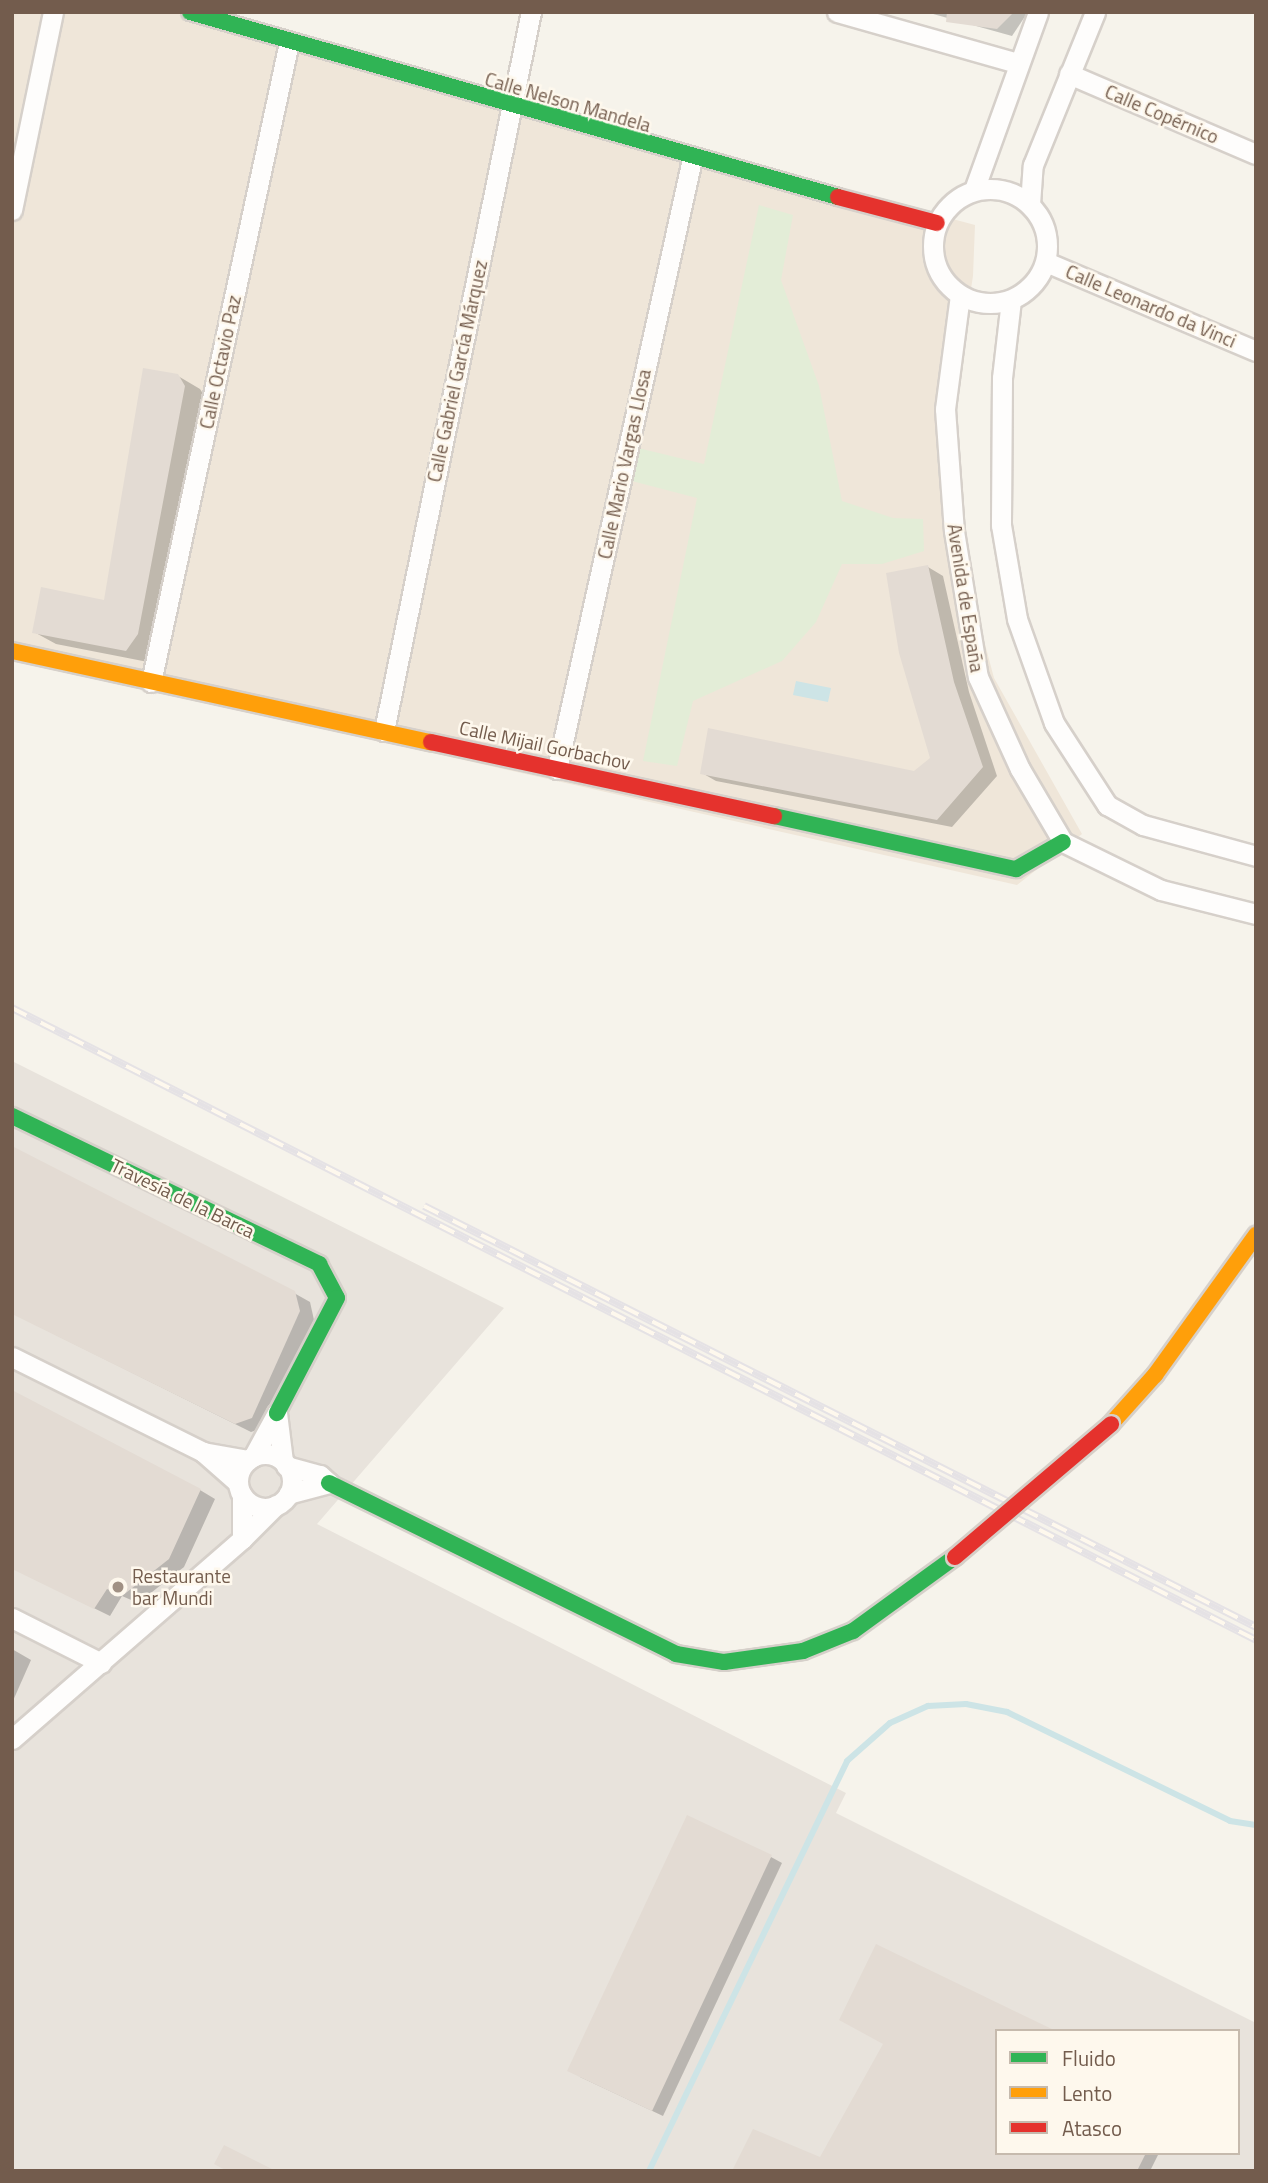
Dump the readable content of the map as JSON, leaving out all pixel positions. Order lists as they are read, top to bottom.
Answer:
{
  "streets": {
    "street": [
      "Calle Nelson Mandela",
      "Calle Copérnico",
      "Calle Leonardo da Vinci",
      "Calle Octavio Paz",
      "Calle Gabriel García Márquez",
      "Calle Mario Vargas Llosa",
      "Avenida de España",
      "Calle Mijail Gorbachov",
      "Travesía de la Barca"
    ]
  },
  "crossings": [
    ["Calle Nelson Mandela", "Calle Leonardo da Vinci"],
    ["Calle Nelson Mandela", "Calle Octavio Paz"],
    ["Calle Nelson Mandela", "Calle Gabriel García Márquez"],
    ["Calle Nelson Mandela", "Calle Mario Vargas Llosa"],
    ["Calle Nelson Mandela", "Avenida de España"],
    ["Calle Leonardo da Vinci", "Avenida de España"],
    ["Calle Octavio Paz", "Calle Mijail Gorbachov"],
    ["Calle Gabriel García Márquez", "Calle Mijail Gorbachov"],
    ["Calle Mario Vargas Llosa", "Calle Mijail Gorbachov"],
    ["Avenida de España", "Calle Mijail Gorbachov"]
  ],
  "places": ["Restaurante bar Mundi"],
  "legend": ["Fluido", "Lento", "Atasco"]
}
